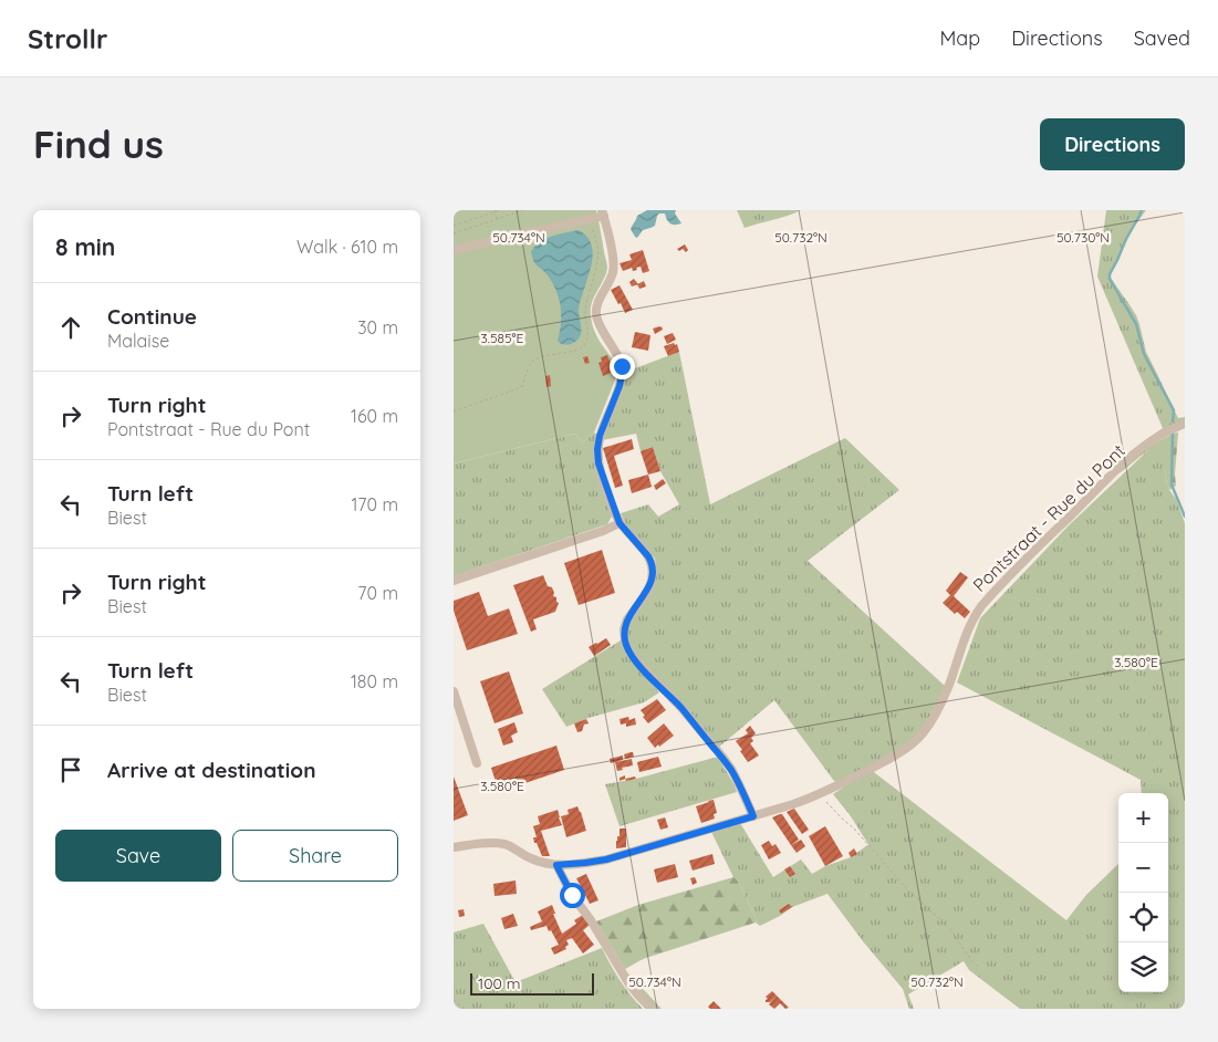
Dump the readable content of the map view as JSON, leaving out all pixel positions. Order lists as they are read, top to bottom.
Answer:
{
  "streets": {
    "street": ["Pontstraat - Rue du Pont"]
  },
  "scale_bar": "100 m",
  "page": {
    "header": "Strollr",
    "nav": ["Map", "Directions", "Saved"],
    "buttons": [
      "Directions",
      ["Save", "Share"]
    ],
    "title": "Find us",
    "heading": ["8 min", "Walk · 610 m"],
    "list": [
      ["Continue", "Malaise", "30 m"],
      ["Turn right", "Pontstraat - Rue du Pont", "160 m"],
      ["Turn left", "Biest", "170 m"],
      ["Turn right", "Biest", "70 m"],
      ["Turn left", "Biest", "180 m"],
      "Arrive at destination"
    ],
    "map_buttons": ["+", "−"],
    "scale": "100 m"
  },
  "coordinates": [
    "50.734°N",
    "50.732°N",
    "50.730°N",
    "3.585°E",
    "3.580°E"
  ]
}
